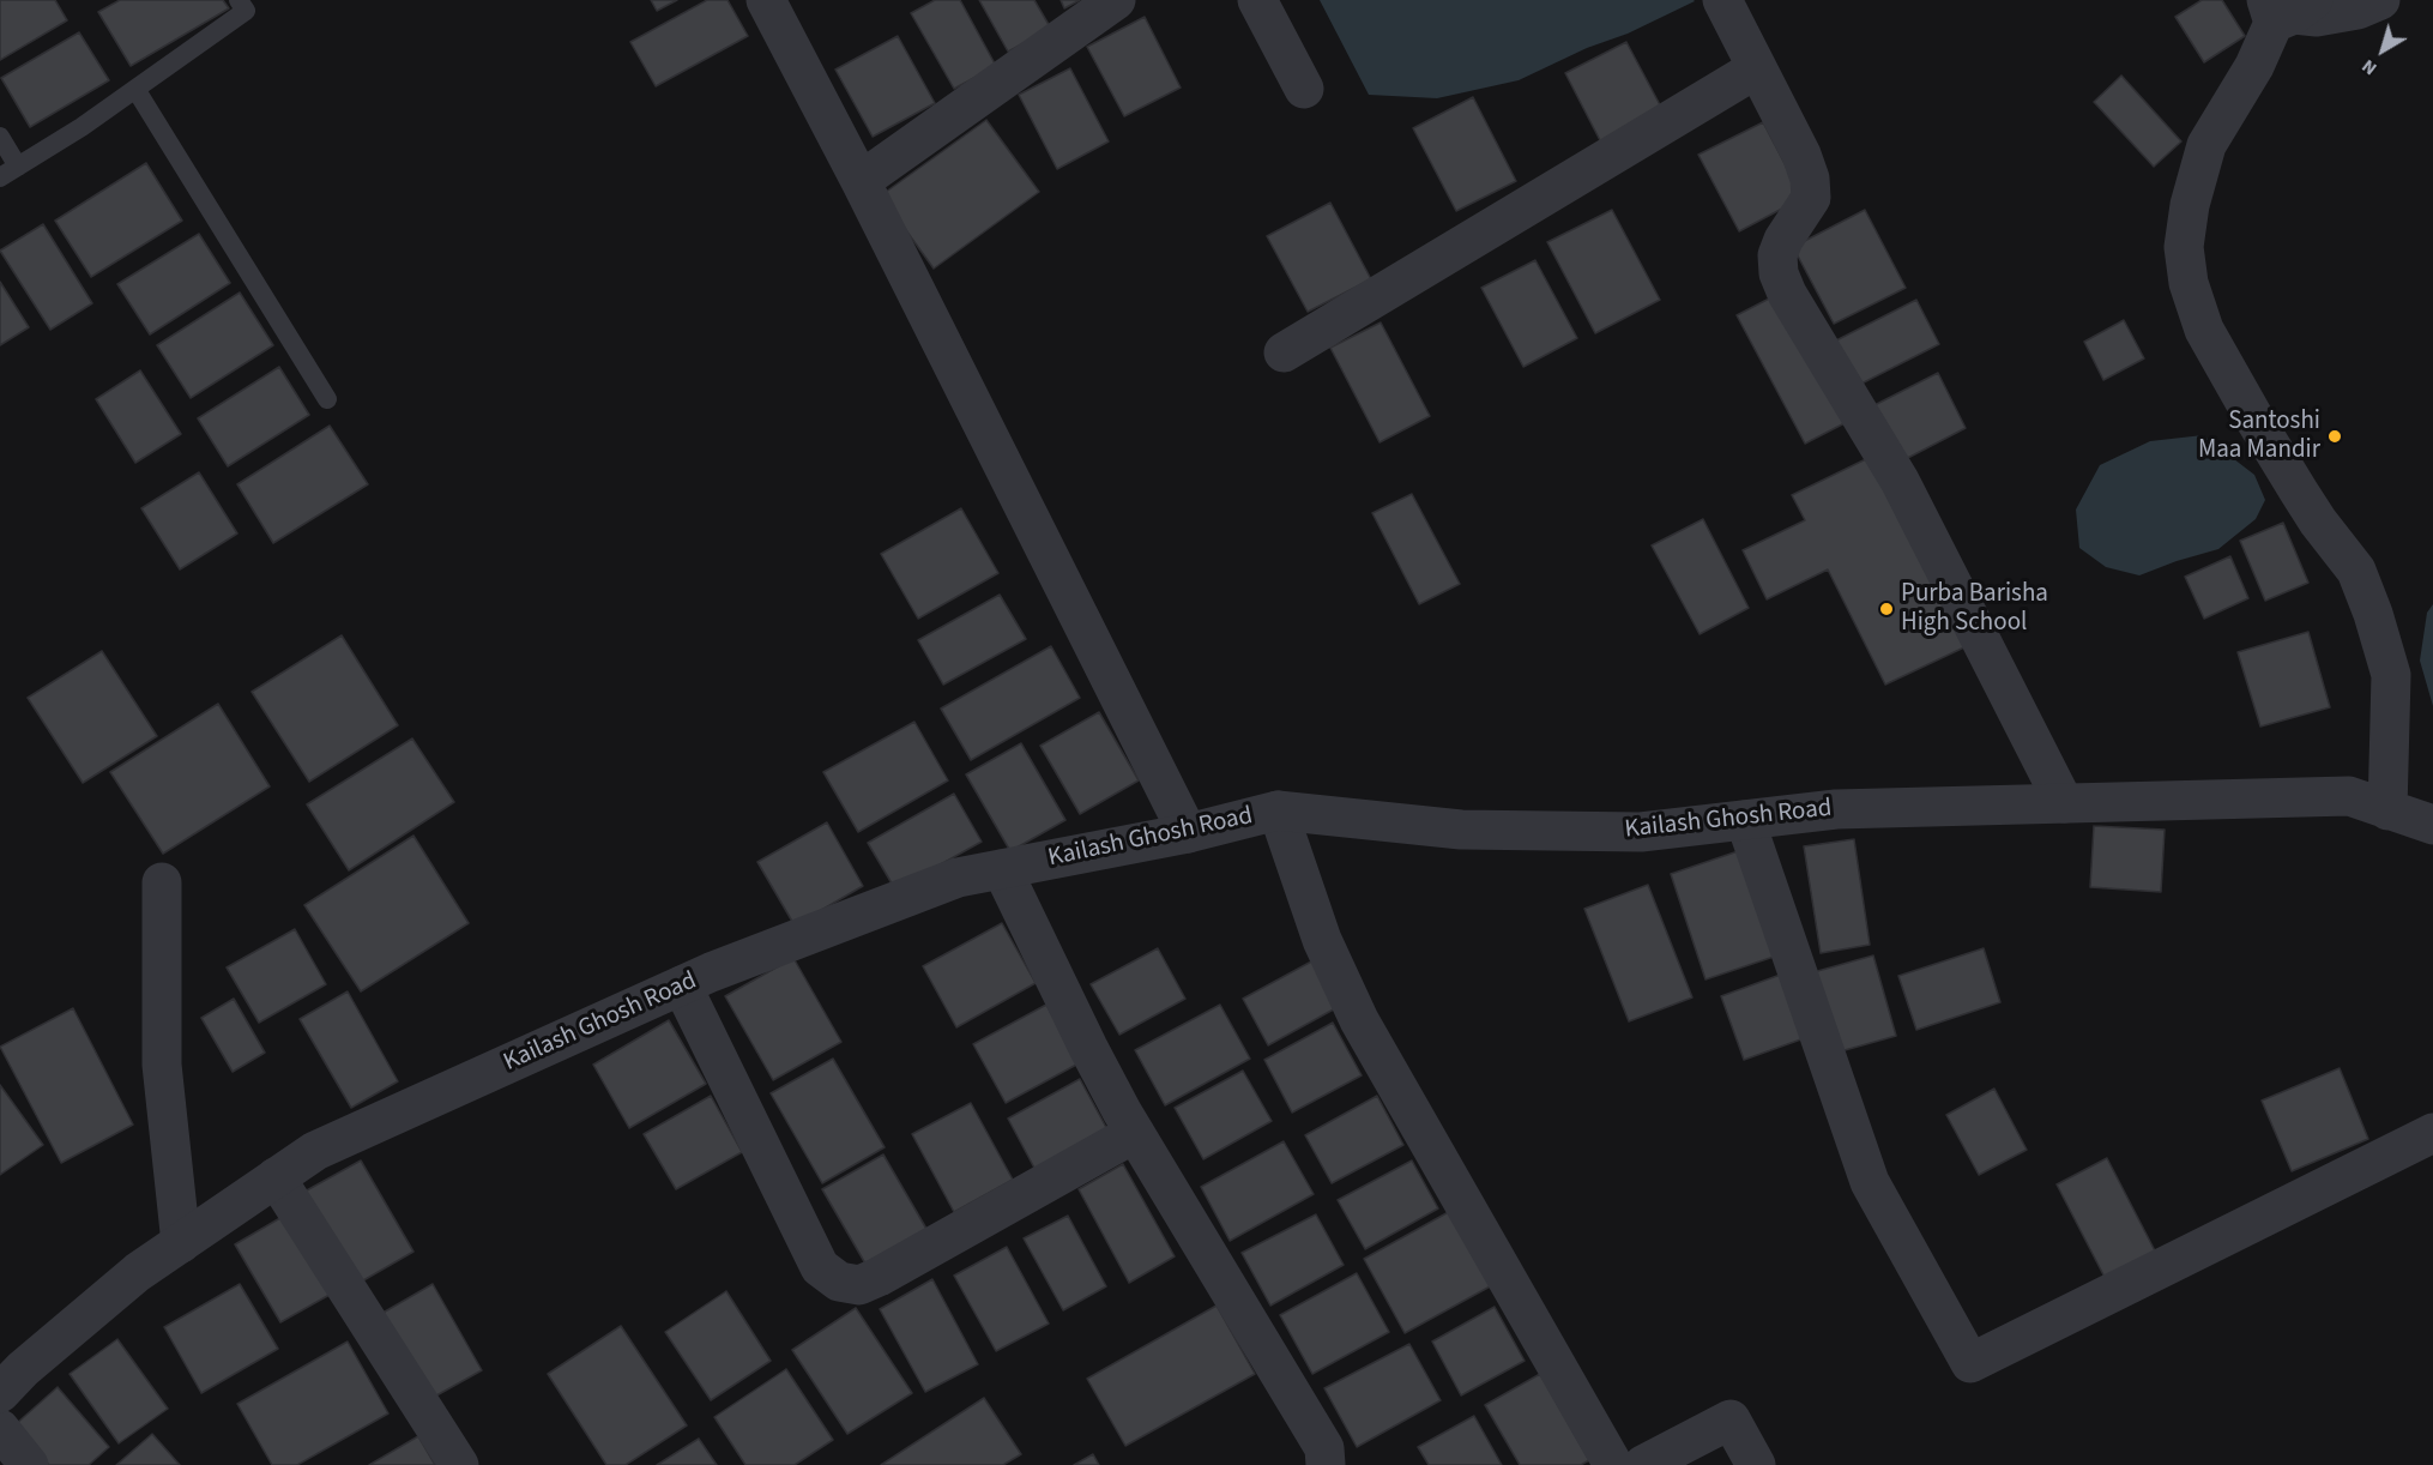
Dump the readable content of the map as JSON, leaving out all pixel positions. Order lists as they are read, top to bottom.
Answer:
{
  "streets": {
    "street": ["Kailash Ghosh Road"]
  },
  "places": ["Santoshi Maa Mandir", "Purba Barisha High School"],
  "north": "bottom left"
}
